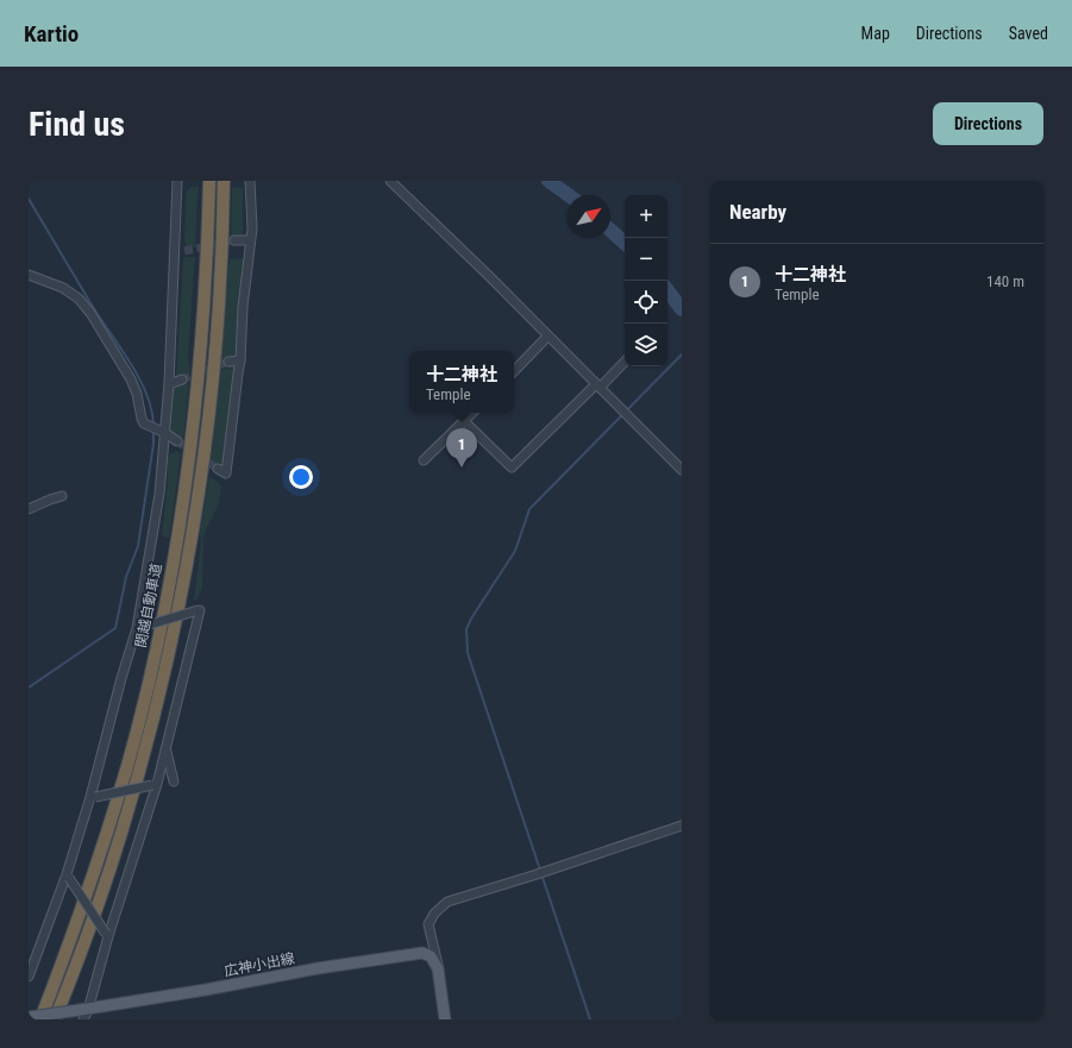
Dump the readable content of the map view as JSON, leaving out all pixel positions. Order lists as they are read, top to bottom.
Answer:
{
  "streets": {
    "highway": ["関越自動車道"],
    "main road": ["広神小出線"]
  },
  "north": "top right",
  "page": {
    "header": "Kartio",
    "nav": ["Map", "Directions", "Saved"],
    "buttons": "Directions",
    "title": "Find us",
    "heading": "Nearby",
    "map_buttons": ["+", "−"],
    "list": [
      {
        "mark": "1",
        "name": "十二神社",
        "note": "Temple",
        "value": "140 m"
      }
    ],
    "popup": ["十二神社", "Temple"],
    "pins": "1"
  }
}
